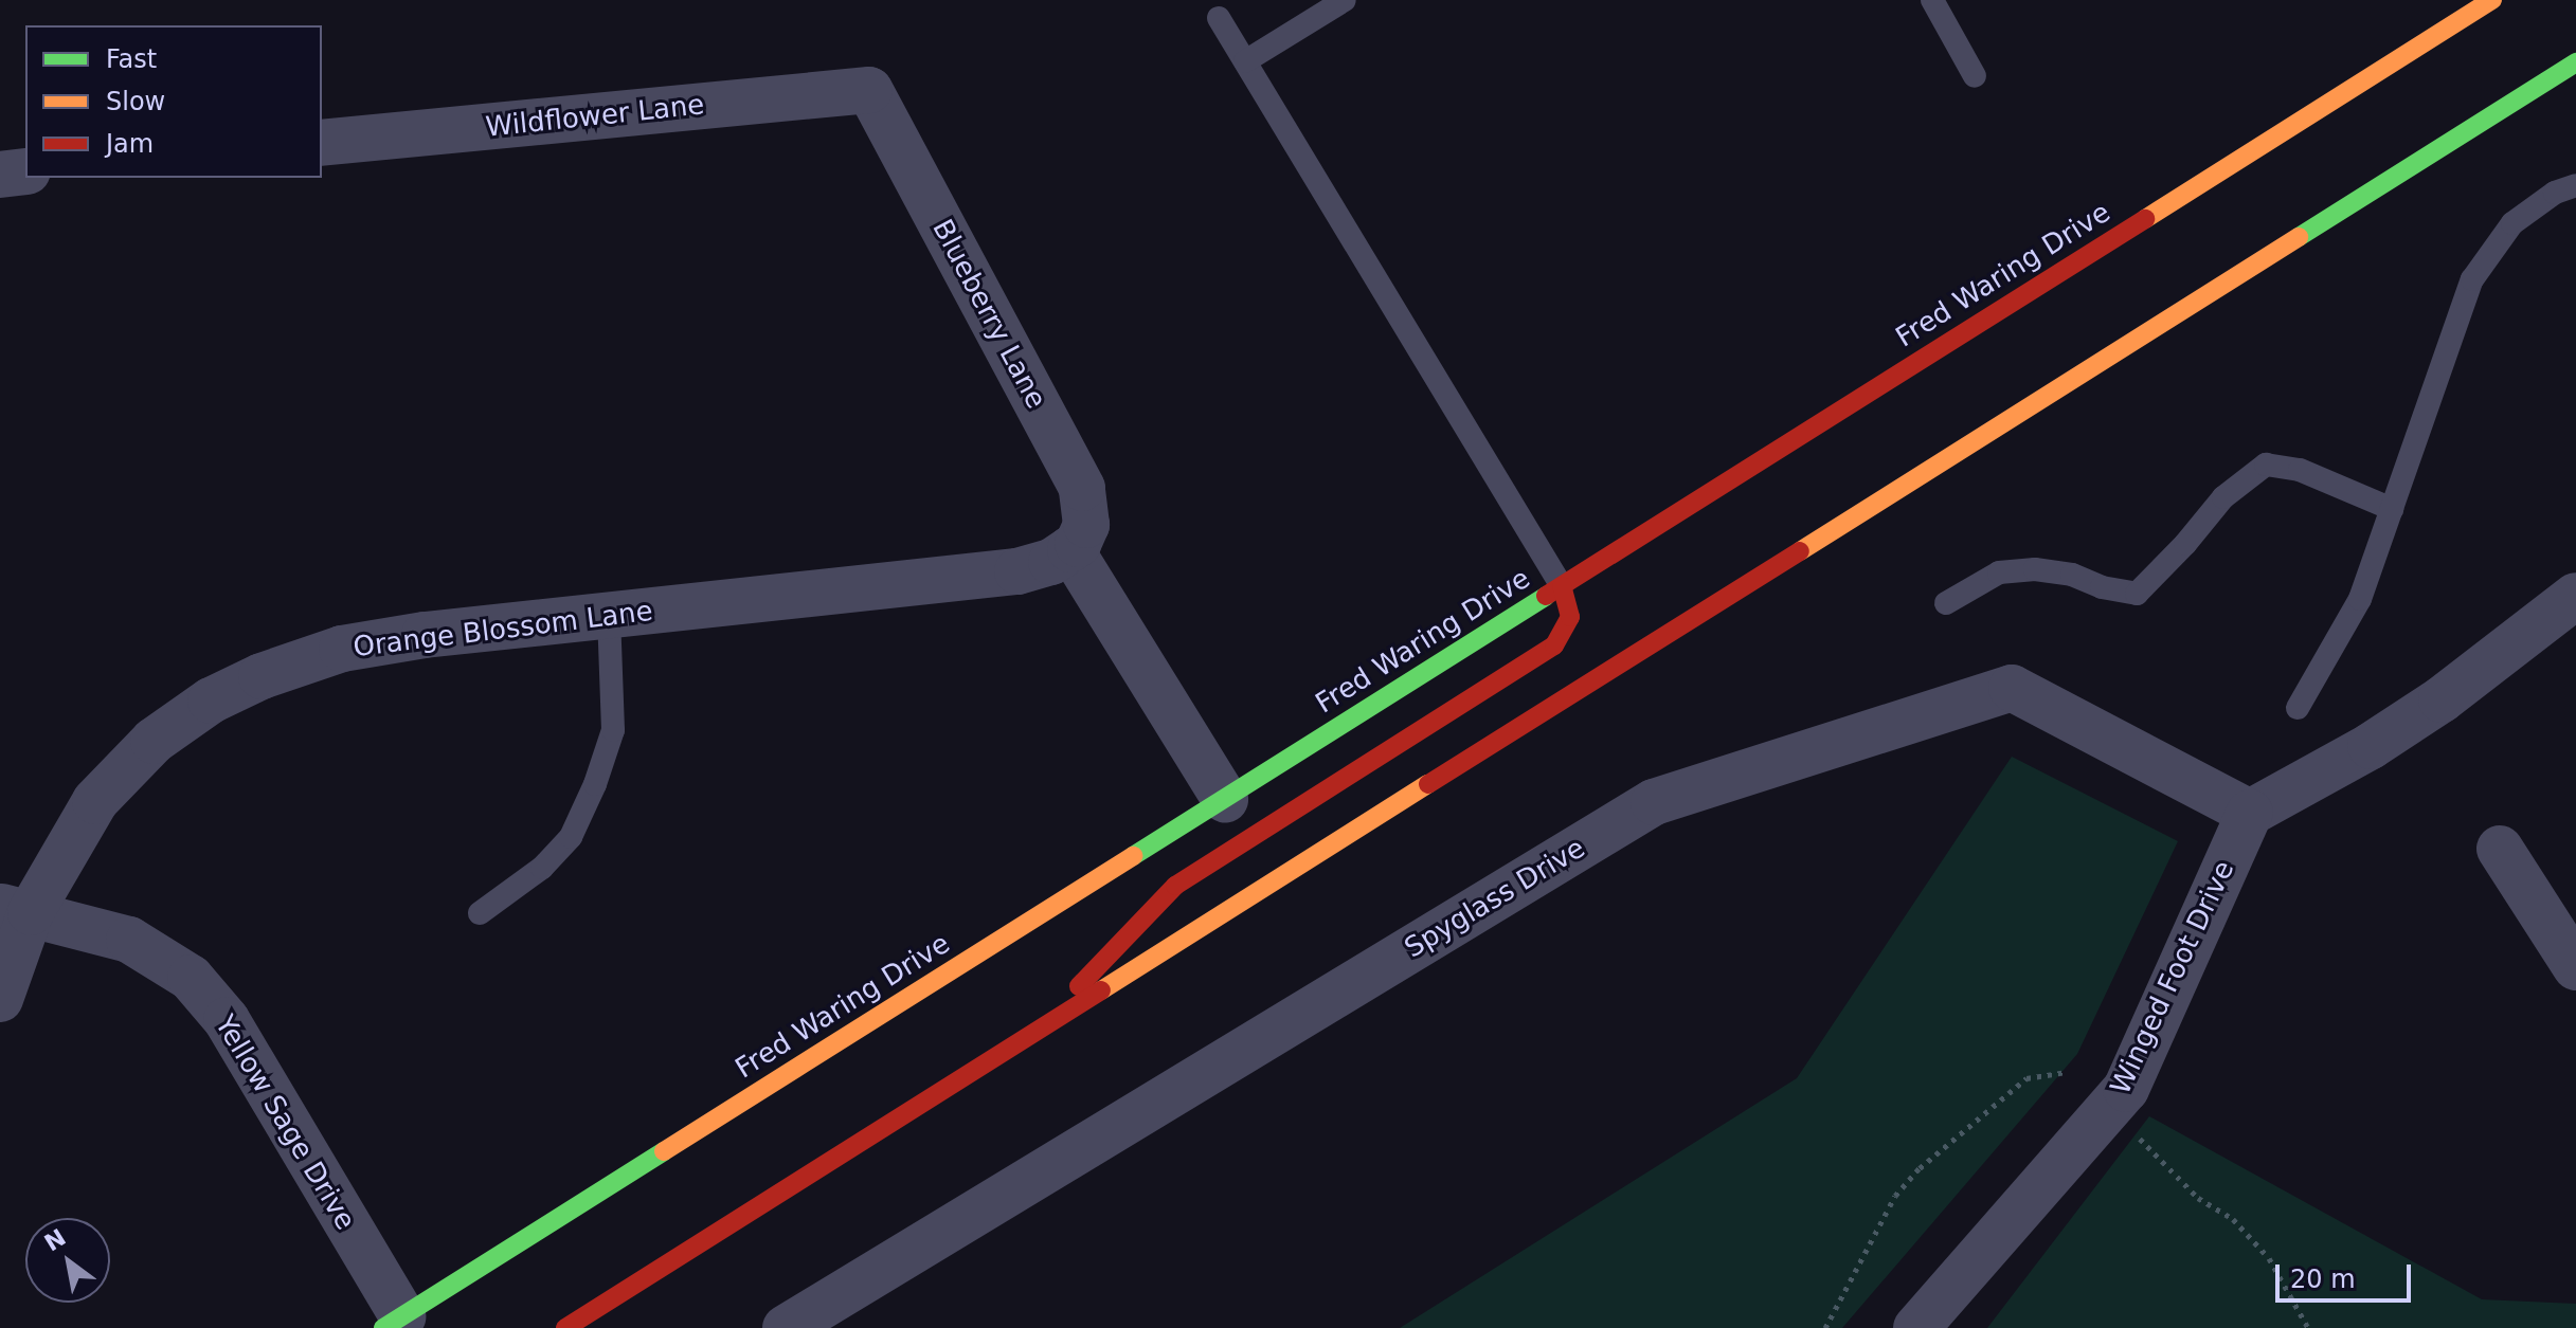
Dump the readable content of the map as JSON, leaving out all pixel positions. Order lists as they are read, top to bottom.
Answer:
{
  "streets": {
    "main road": ["Fred Waring Drive"],
    "street": [
      "Wildflower Lane",
      "Blueberry Lane",
      "Orange Blossom Lane",
      "Spyglass Drive",
      "Winged Foot Drive",
      "Yellow Sage Drive"
    ]
  },
  "crossings": [
    ["Wildflower Lane", "Blueberry Lane"],
    ["Fred Waring Drive", "Yellow Sage Drive"],
    ["Blueberry Lane", "Orange Blossom Lane"],
    ["Orange Blossom Lane", "Yellow Sage Drive"],
    ["Spyglass Drive", "Winged Foot Drive"]
  ],
  "legend": ["Fast", "Slow", "Jam"],
  "scale_bar": "20 m",
  "north": "top left"
}
